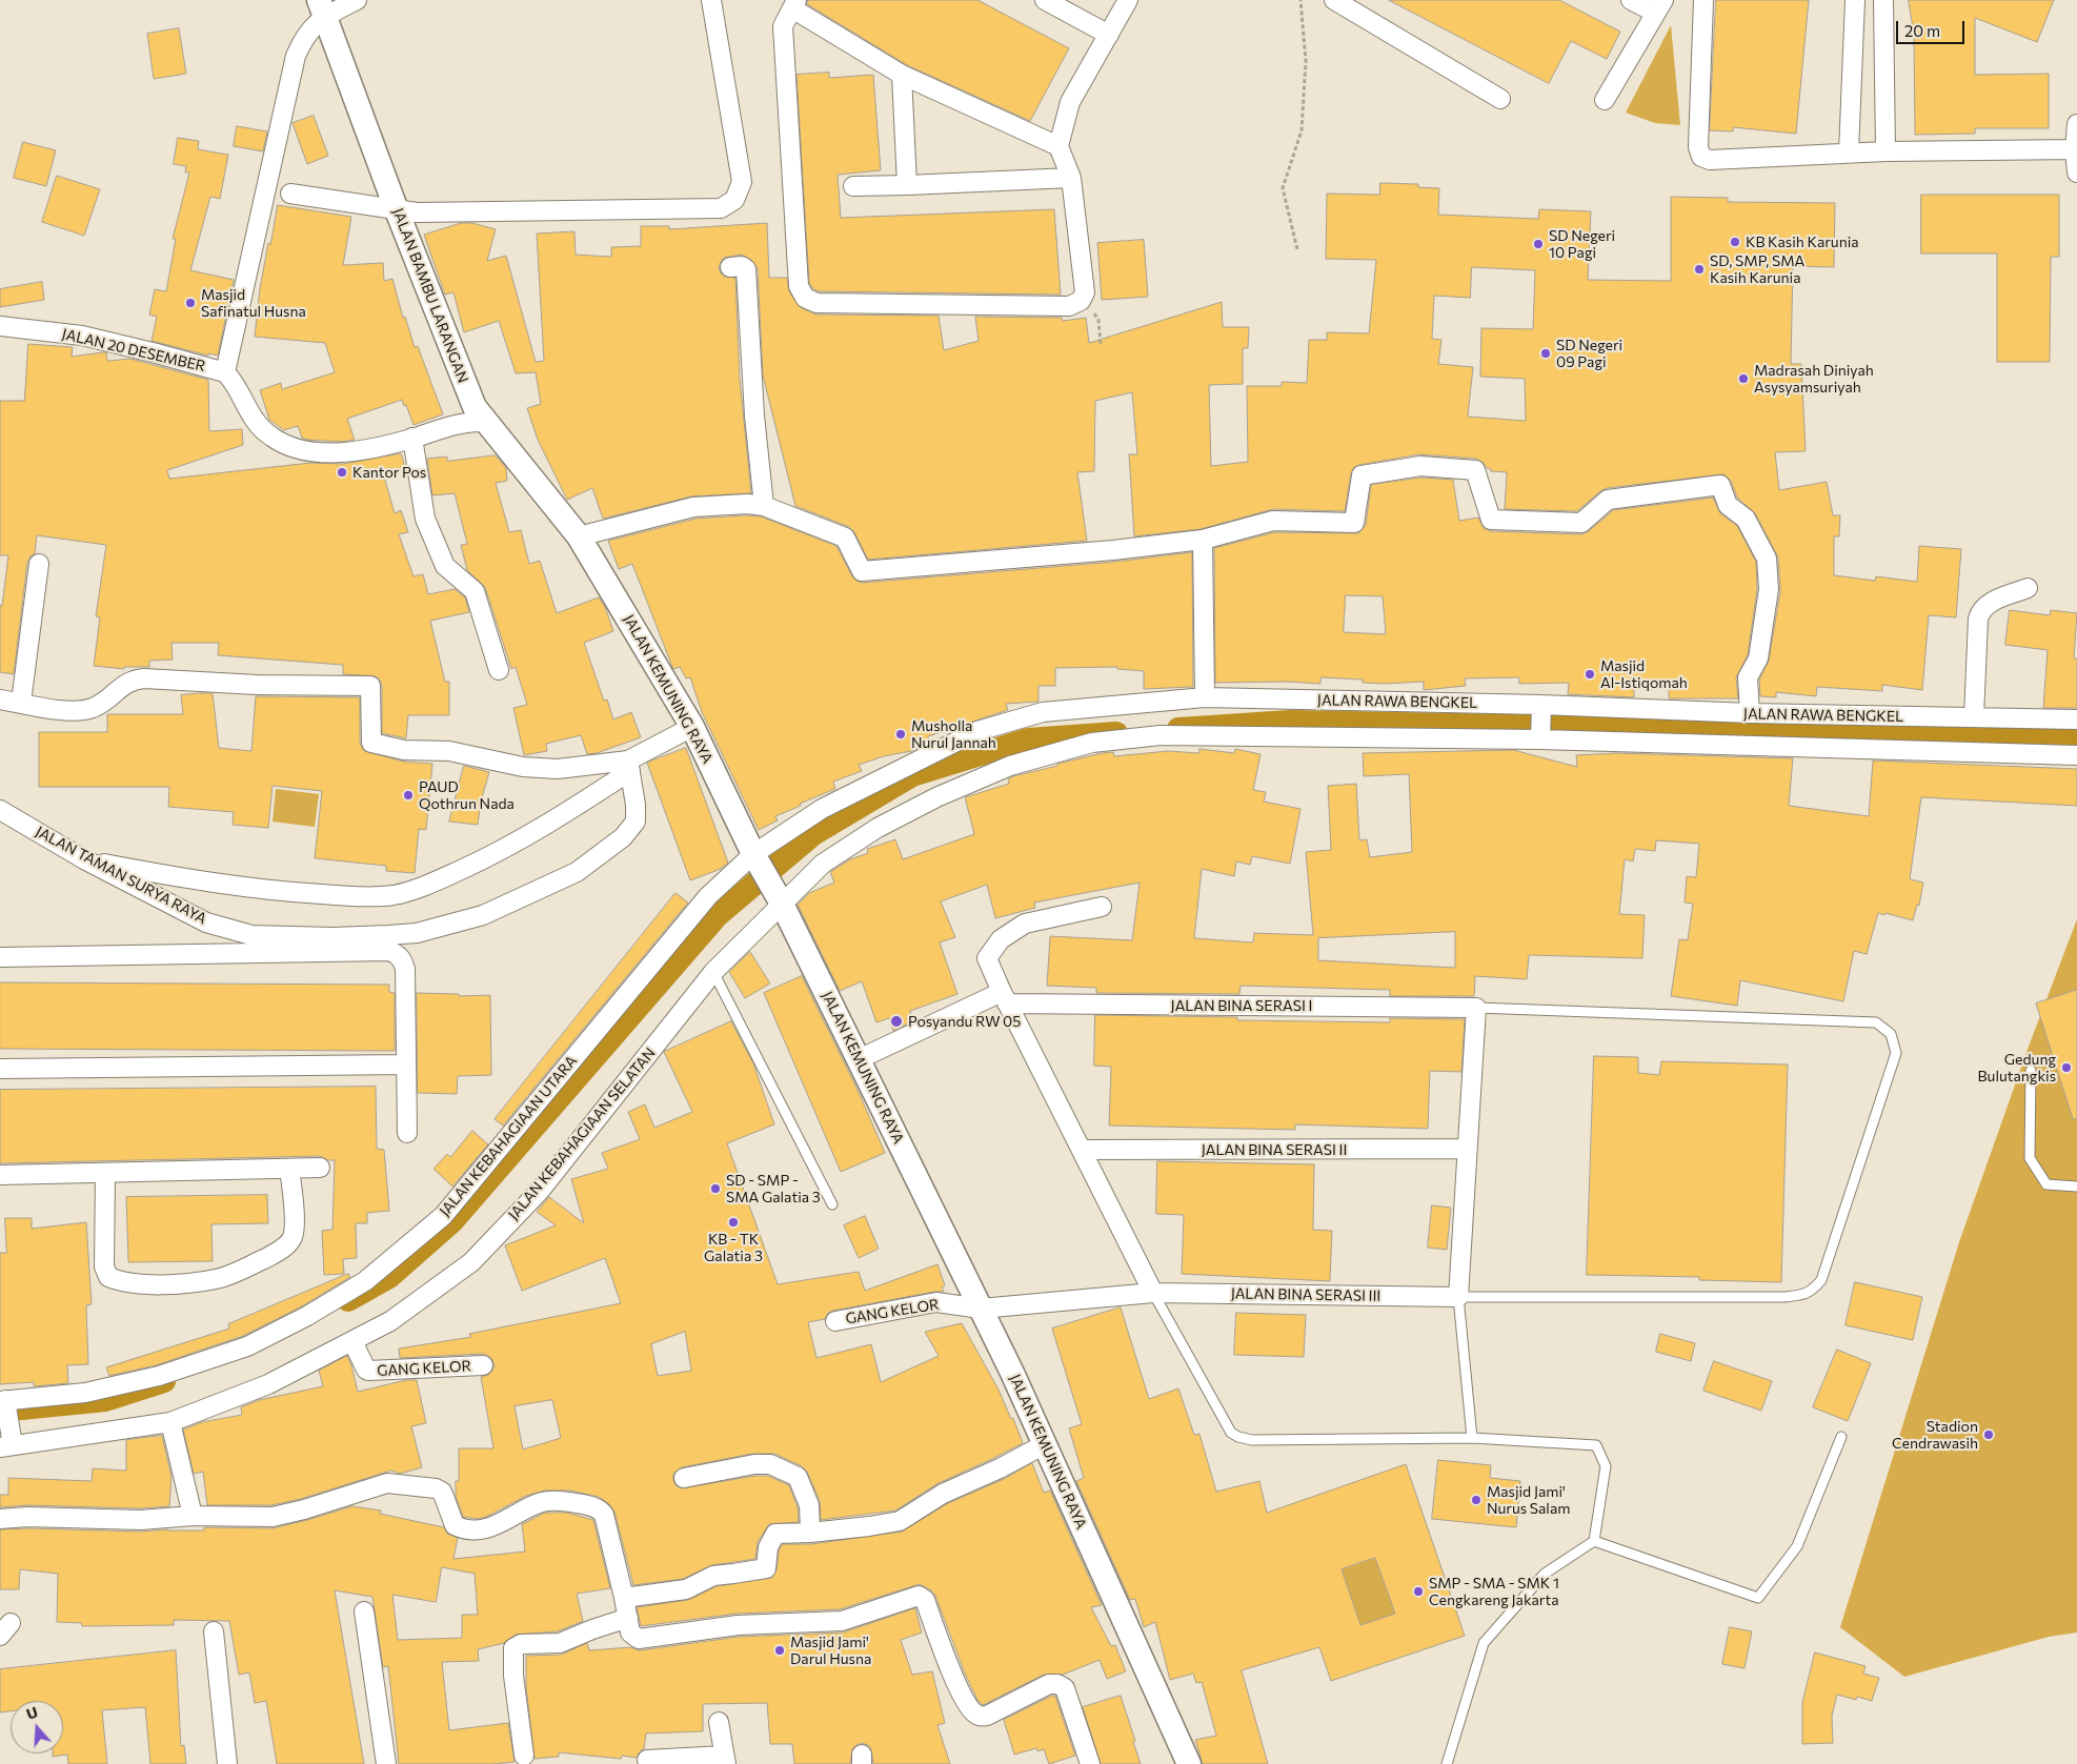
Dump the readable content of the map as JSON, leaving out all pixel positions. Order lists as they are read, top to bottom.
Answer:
{
  "streets": {
    "street": [
      "JALAN BAMBU LARANGAN",
      "JALAN 20 DESEMBER",
      "JALAN KEMUNING RAYA",
      "JALAN RAWA BENGKEL",
      "JALAN TAMAN SURYA RAYA",
      "JALAN BINA SERASI I",
      "JALAN KEBAHAGIAAN SELATAN",
      "JALAN KEBAHAGIAAN UTARA",
      "JALAN BINA SERASI II",
      "JALAN BINA SERASI III",
      "GANG KELOR"
    ]
  },
  "crossings": [
    ["JALAN BAMBU LARANGAN", "JALAN 20 DESEMBER"],
    ["JALAN BAMBU LARANGAN", "JALAN KEMUNING RAYA"],
    ["JALAN 20 DESEMBER", "JALAN KEMUNING RAYA"],
    ["JALAN KEMUNING RAYA", "JALAN RAWA BENGKEL"],
    ["JALAN KEMUNING RAYA", "JALAN KEBAHAGIAAN SELATAN"],
    ["JALAN KEMUNING RAYA", "JALAN KEBAHAGIAAN UTARA"],
    ["JALAN KEMUNING RAYA", "JALAN BINA SERASI III"],
    ["JALAN KEMUNING RAYA", "GANG KELOR"],
    ["JALAN RAWA BENGKEL", "JALAN KEBAHAGIAAN UTARA"],
    ["JALAN KEBAHAGIAAN SELATAN", "GANG KELOR"],
    ["JALAN BINA SERASI III", "GANG KELOR"]
  ],
  "places": [
    "KB Kasih Karunia",
    "SD Negeri 10 Pagi",
    "SD, SMP, SMA Kasih Karunia",
    "Masjid Safinatul Husna",
    "SD Negeri 09 Pagi",
    "Madrasah Diniyah Asysyamsuriyah",
    "Kantor Pos",
    "Masjid Al-Istiqomah",
    "Musholla Nurul Jannah",
    "PAUD Qothrun Nada",
    "Posyandu RW 05",
    "Gedung Bulutangkis",
    "SD - SMP - SMA Galatia 3",
    "KB - TK Galatia 3",
    "Stadion Cendrawasih",
    "Masjid Jami' Nurus Salam",
    "SMP - SMA - SMK 1 Cengkareng Jakarta",
    "Masjid Jami' Darul Husna"
  ],
  "scale_bar": "20 m",
  "north": "top"
}
